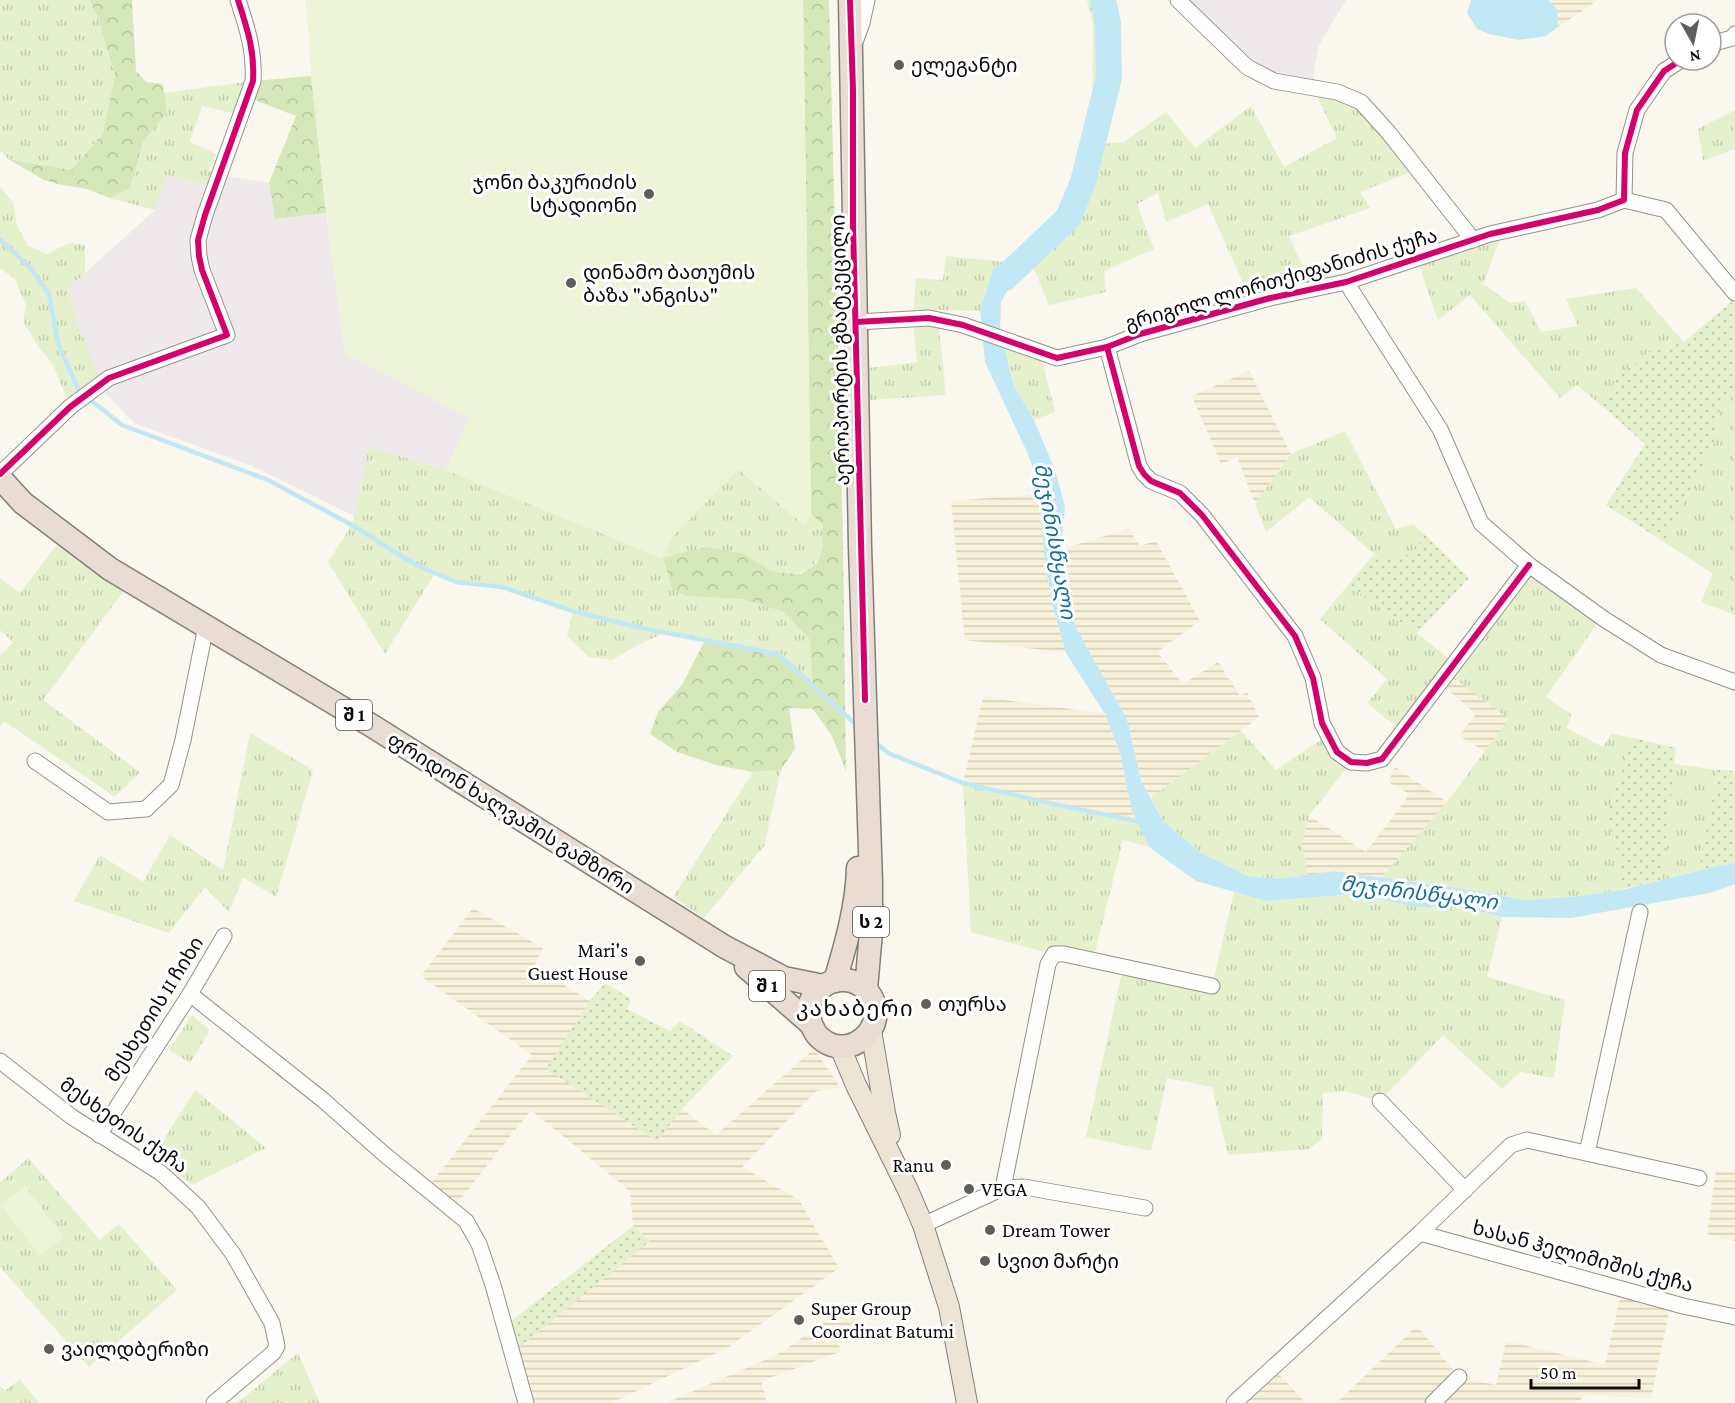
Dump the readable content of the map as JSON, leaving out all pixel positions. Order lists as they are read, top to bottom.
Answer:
{
  "streets": {
    "highway": [
      "აეროპორტის გზატკეცილი",
      "შ 1",
      "ფრიდონ ხალვაშის გამზირი",
      "ს 2"
    ],
    "street": [
      "გრიგოლ ლორთქიფანიძის ქუჩა",
      "მესხეთის II ჩიხი",
      "მესხეთის ქუჩა",
      "ხასან ჰელიმიშის ქუჩა"
    ]
  },
  "crossings": [
    ["გრიგოლ ლორთქიფანიძის ქუჩა", "აეროპორტის გზატკეცილი"],
    ["აეროპორტის გზატკეცილი", "შ 1"],
    ["შ 1", "ფრიდონ ხალვაშის გამზირი"],
    ["მესხეთის II ჩიხი", "მესხეთის ქუჩა"]
  ],
  "districts": ["კახაბერი"],
  "water": ["მეჯინისწყალი"],
  "places": [
    "ელეგანტი",
    "ჯონი ბაკურიძის სტადიონი",
    "დინამო ბათუმის ბაზა \"ანგისა\"",
    "Mari's Guest House",
    "თურსა",
    "Ranu",
    "VEGA",
    "Dream Tower",
    "სვით მარტი",
    "Super Group Coordinat Batumi",
    "ვაილდბერიზი"
  ],
  "scale_bar": "50 m",
  "north": "bottom"
}
